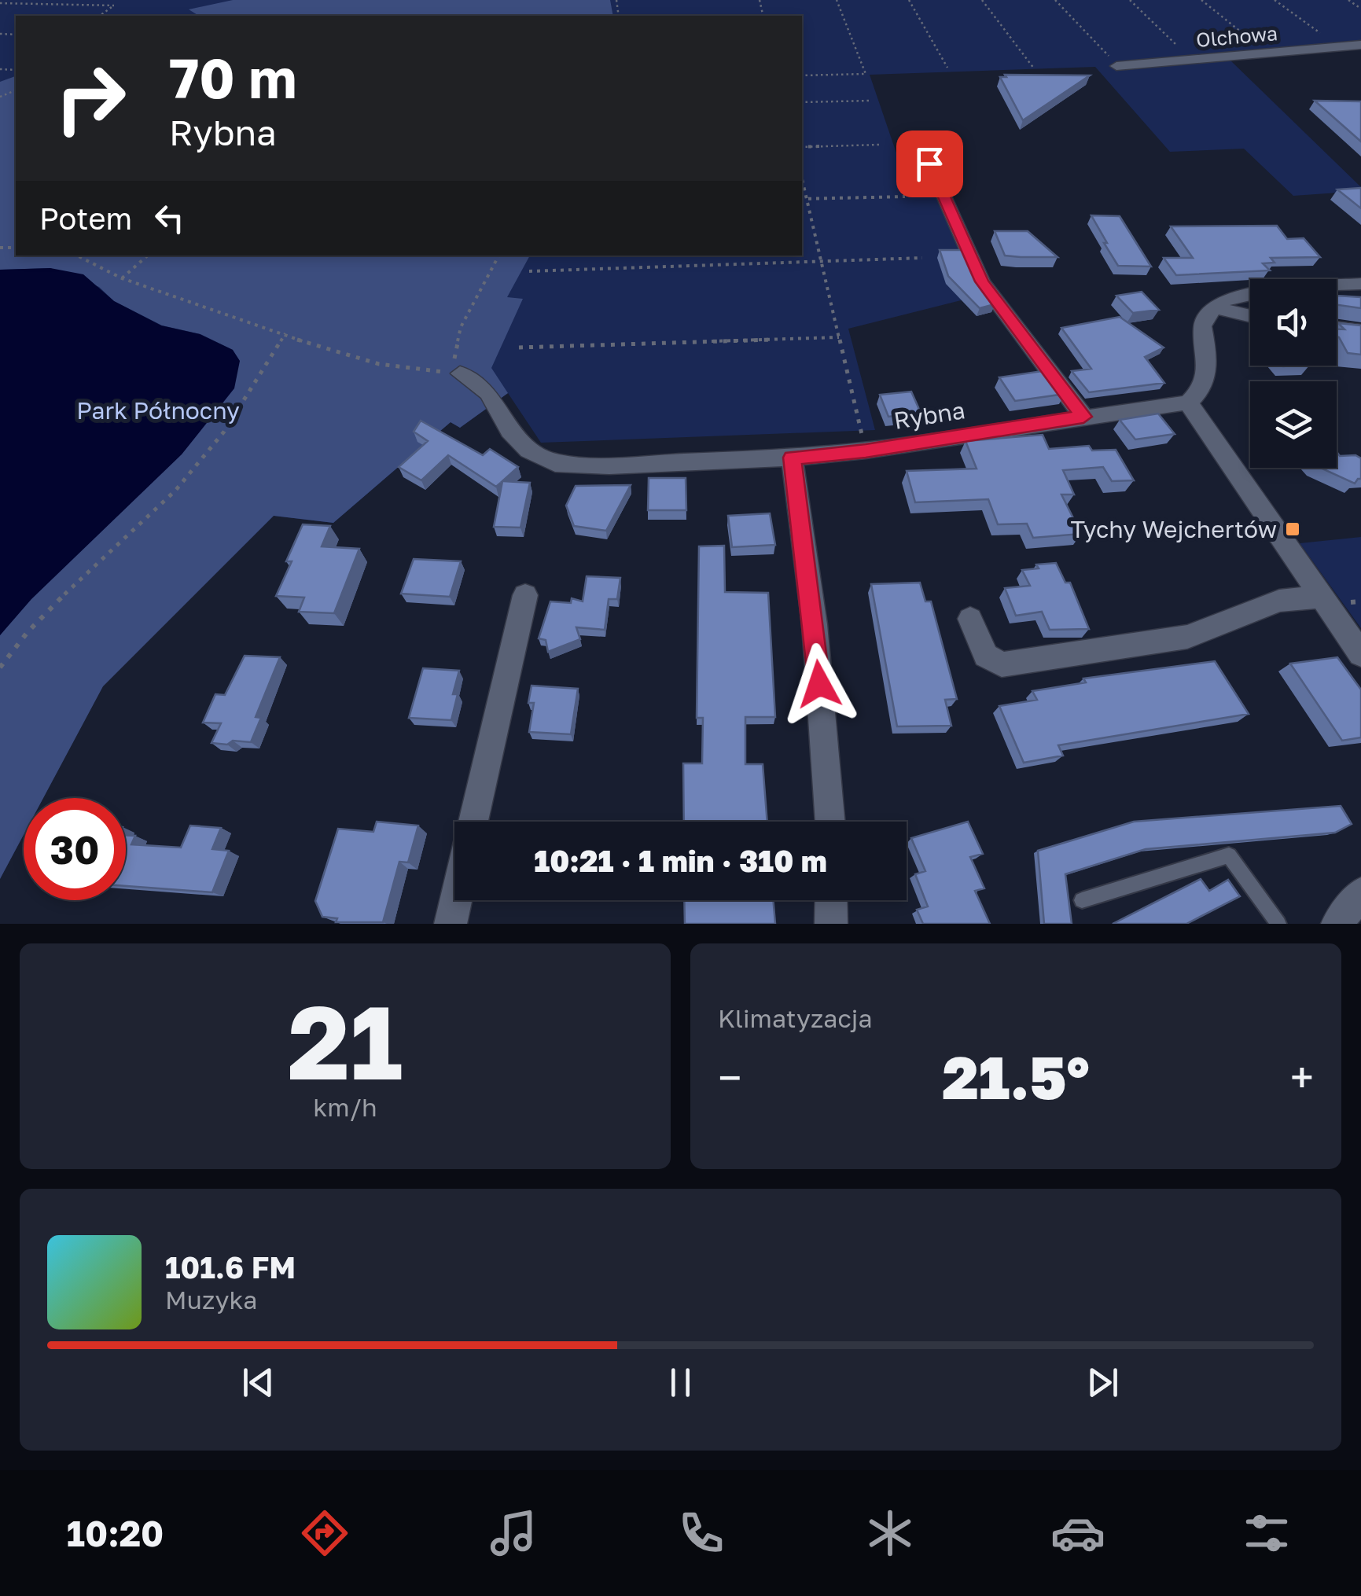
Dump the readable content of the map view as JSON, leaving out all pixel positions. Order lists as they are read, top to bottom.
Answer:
{
  "streets": {
    "street": ["Olchowa", "Rybna"]
  },
  "parks": ["Park Północny"],
  "places": {
    "transit": ["Tychy Wejchertów"]
  },
  "page": {
    "turn": ["70 m", "Rybna"],
    "then": "Potem",
    "limit": "30",
    "trip": "10:21 · 1 min · 310 m",
    "tile": [
      ["21", "km/h"],
      "Klimatyzacja"
    ],
    "heat": ["−", "21.5°", "+"],
    "song": ["101.6 FM", "Muzyka"],
    "tabs": "10:20"
  }
}
